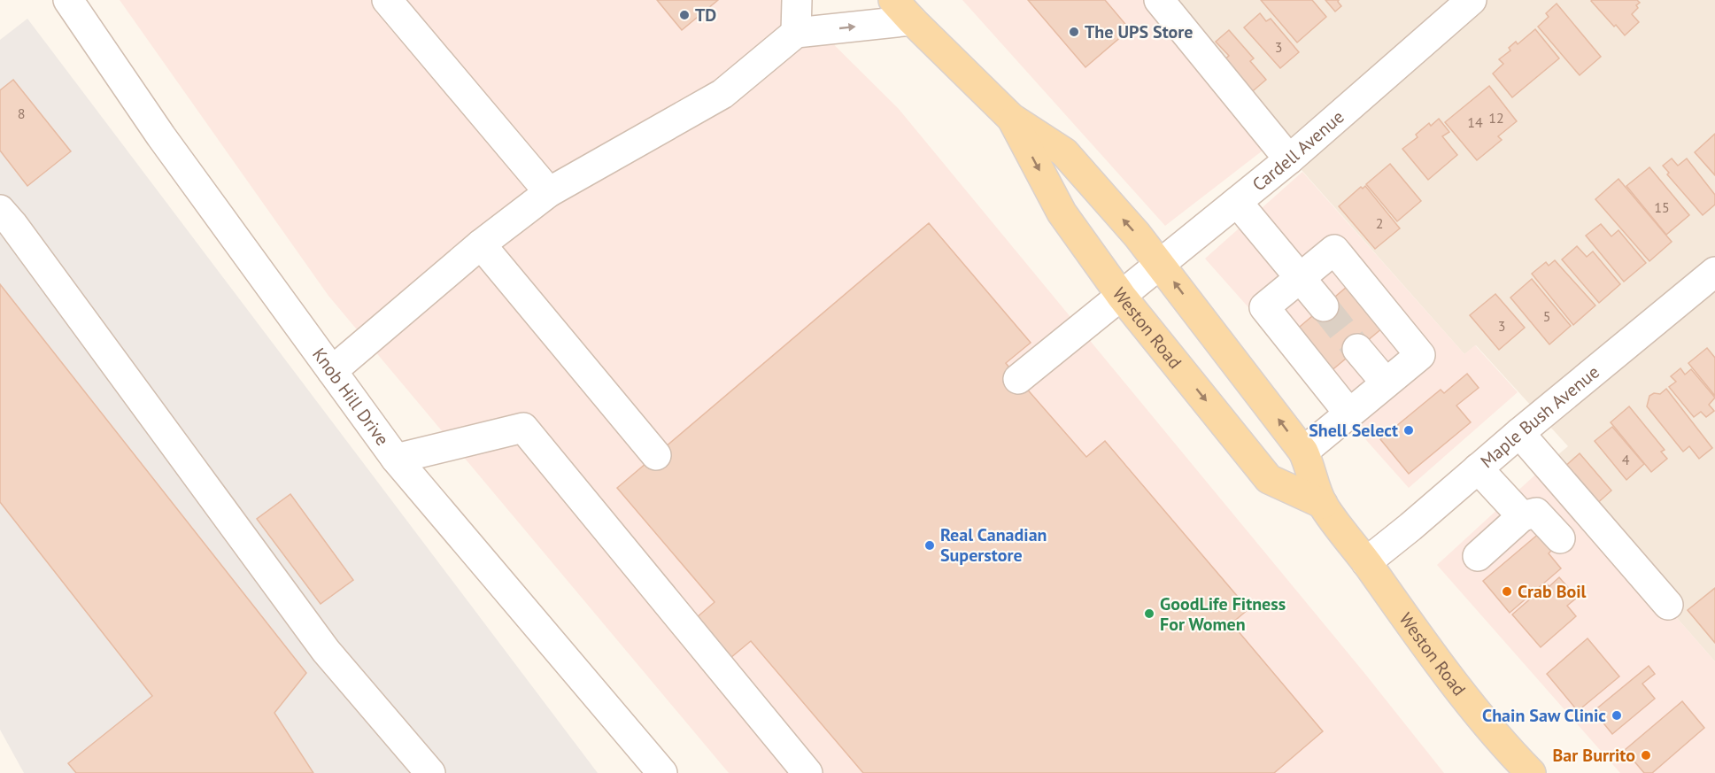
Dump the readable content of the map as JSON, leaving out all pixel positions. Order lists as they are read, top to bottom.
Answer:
{
  "streets": {
    "main road": ["Weston Road"],
    "street": ["Cardell Avenue", "Knob Hill Drive", "Maple Bush Avenue"]
  },
  "crossings": [
    ["Cardell Avenue", "Weston Road"],
    ["Weston Road", "Maple Bush Avenue"]
  ],
  "places": [
    "TD",
    "The UPS Store",
    "Shell Select",
    "Real Canadian Superstore",
    "Crab Boil",
    "GoodLife Fitness For Women",
    "Chain Saw Clinic",
    "Bar Burrito"
  ],
  "house_numbers": [
    "3",
    "8",
    "12",
    "14",
    "15",
    "2",
    "5",
    "3",
    "4"
  ]
}
